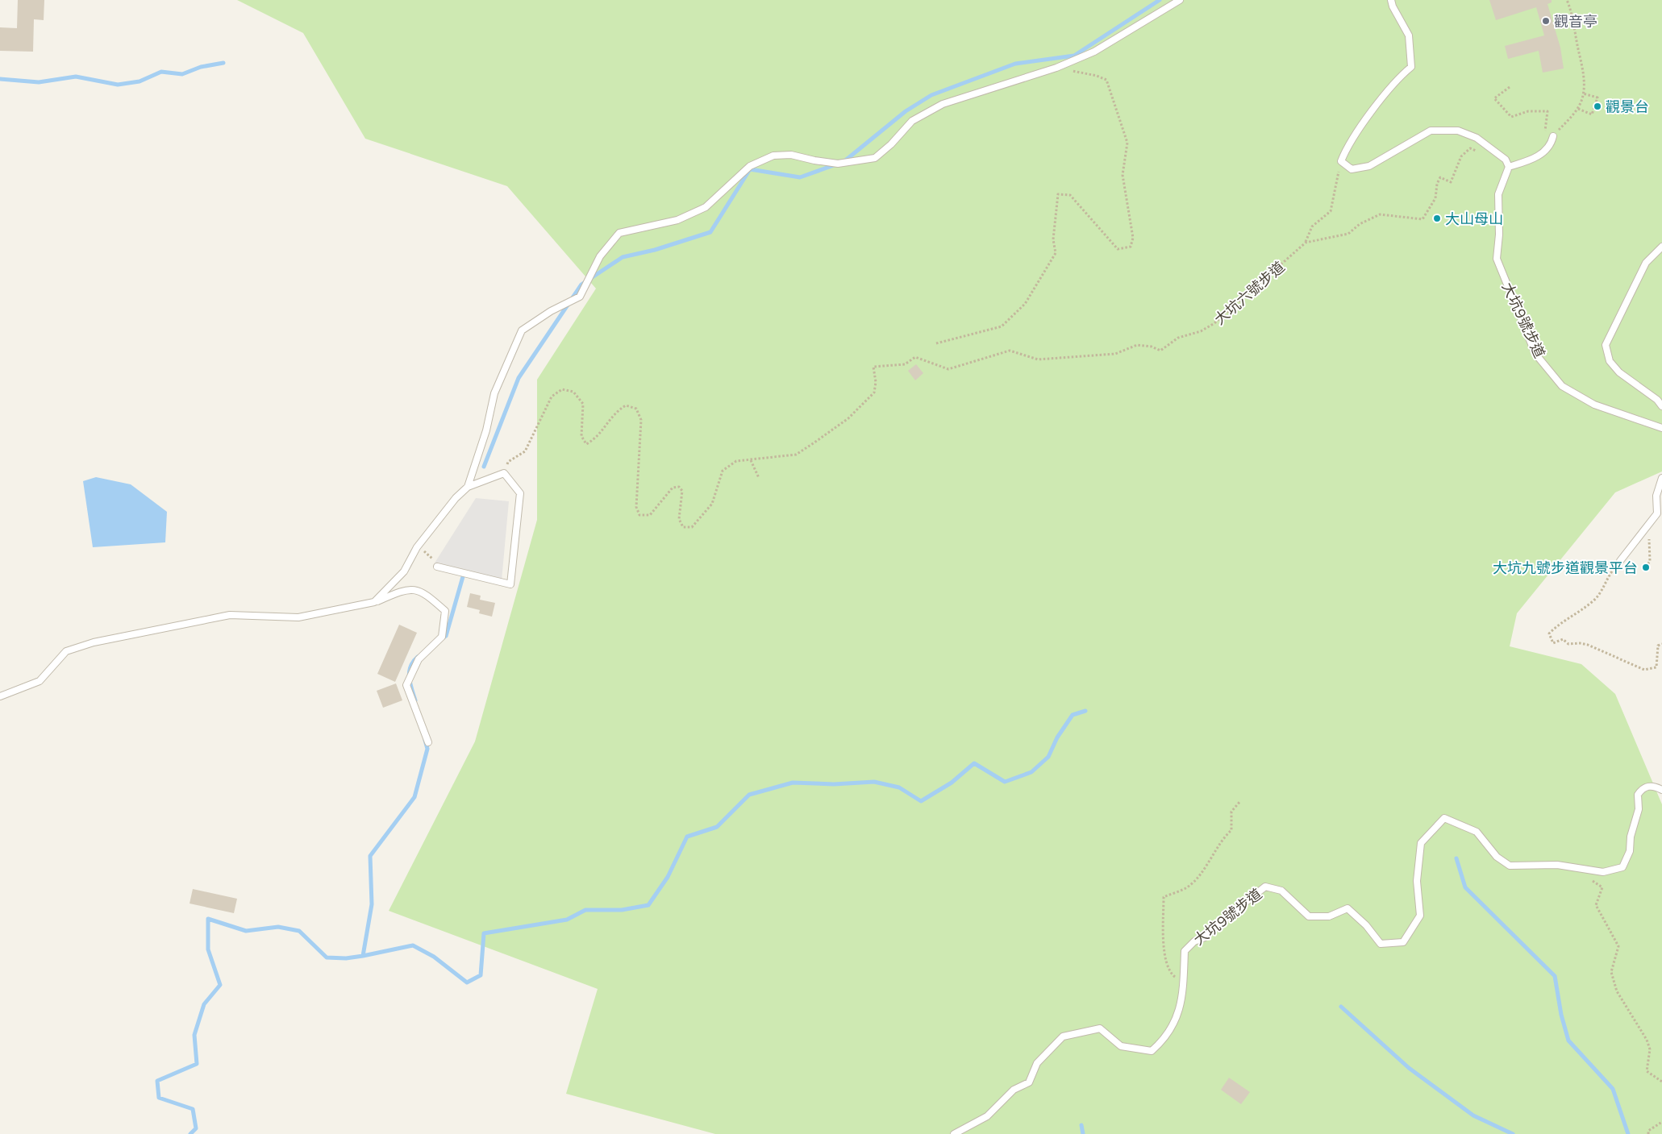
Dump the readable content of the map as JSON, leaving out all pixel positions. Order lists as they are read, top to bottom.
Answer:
{
  "streets": {
    "lane": ["大坑9號步道"],
    "path": ["大坑六號步道"]
  },
  "places": [
    "觀音亭",
    "觀景台",
    "大山母山",
    "大坑九號步道觀景平台"
  ]
}
